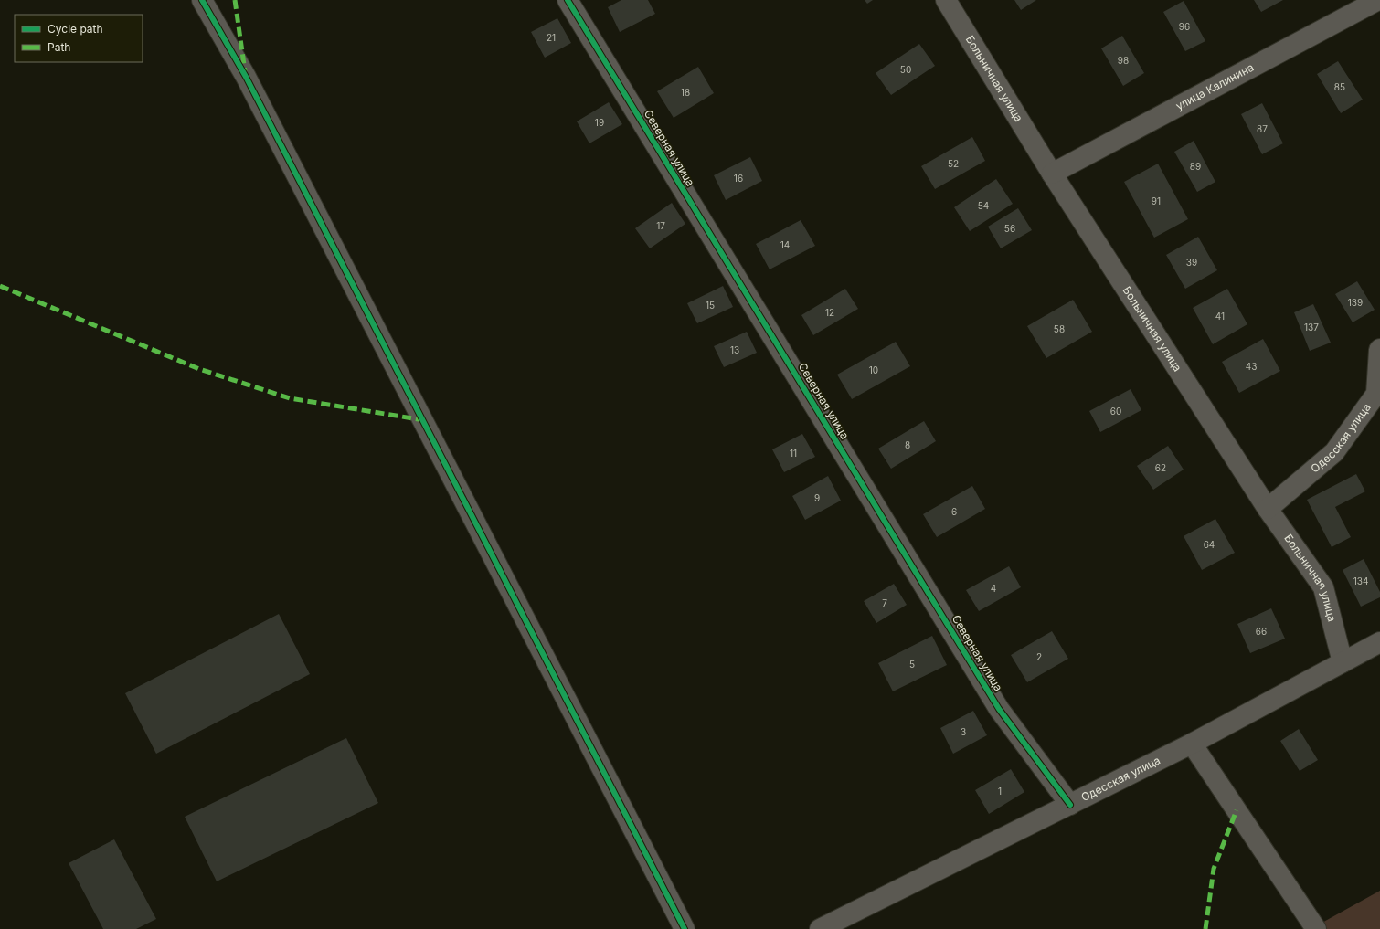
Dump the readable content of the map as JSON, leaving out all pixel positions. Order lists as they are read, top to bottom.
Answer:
{
  "streets": {
    "street": [
      "Больничная улица",
      "улица Калинина",
      "Северная улица",
      "Одесская улица"
    ]
  },
  "crossings": [
    ["Больничная улица", "улица Калинина"],
    ["Больничная улица", "Одесская улица"],
    ["Северная улица", "Одесская улица"]
  ],
  "house_numbers": [
    "96",
    "21",
    "98",
    "50",
    "85",
    "18",
    "19",
    "87",
    "52",
    "89",
    "16",
    "91",
    "54",
    "17",
    "56",
    "14",
    "39",
    "139",
    "15",
    "12",
    "41",
    "137",
    "58",
    "13",
    "43",
    "10",
    "60",
    "8",
    "11",
    "62",
    "9",
    "6",
    "64",
    "134",
    "4",
    "7",
    "66",
    "2",
    "5",
    "3",
    "1"
  ],
  "legend": ["Cycle path", "Path"]
}
